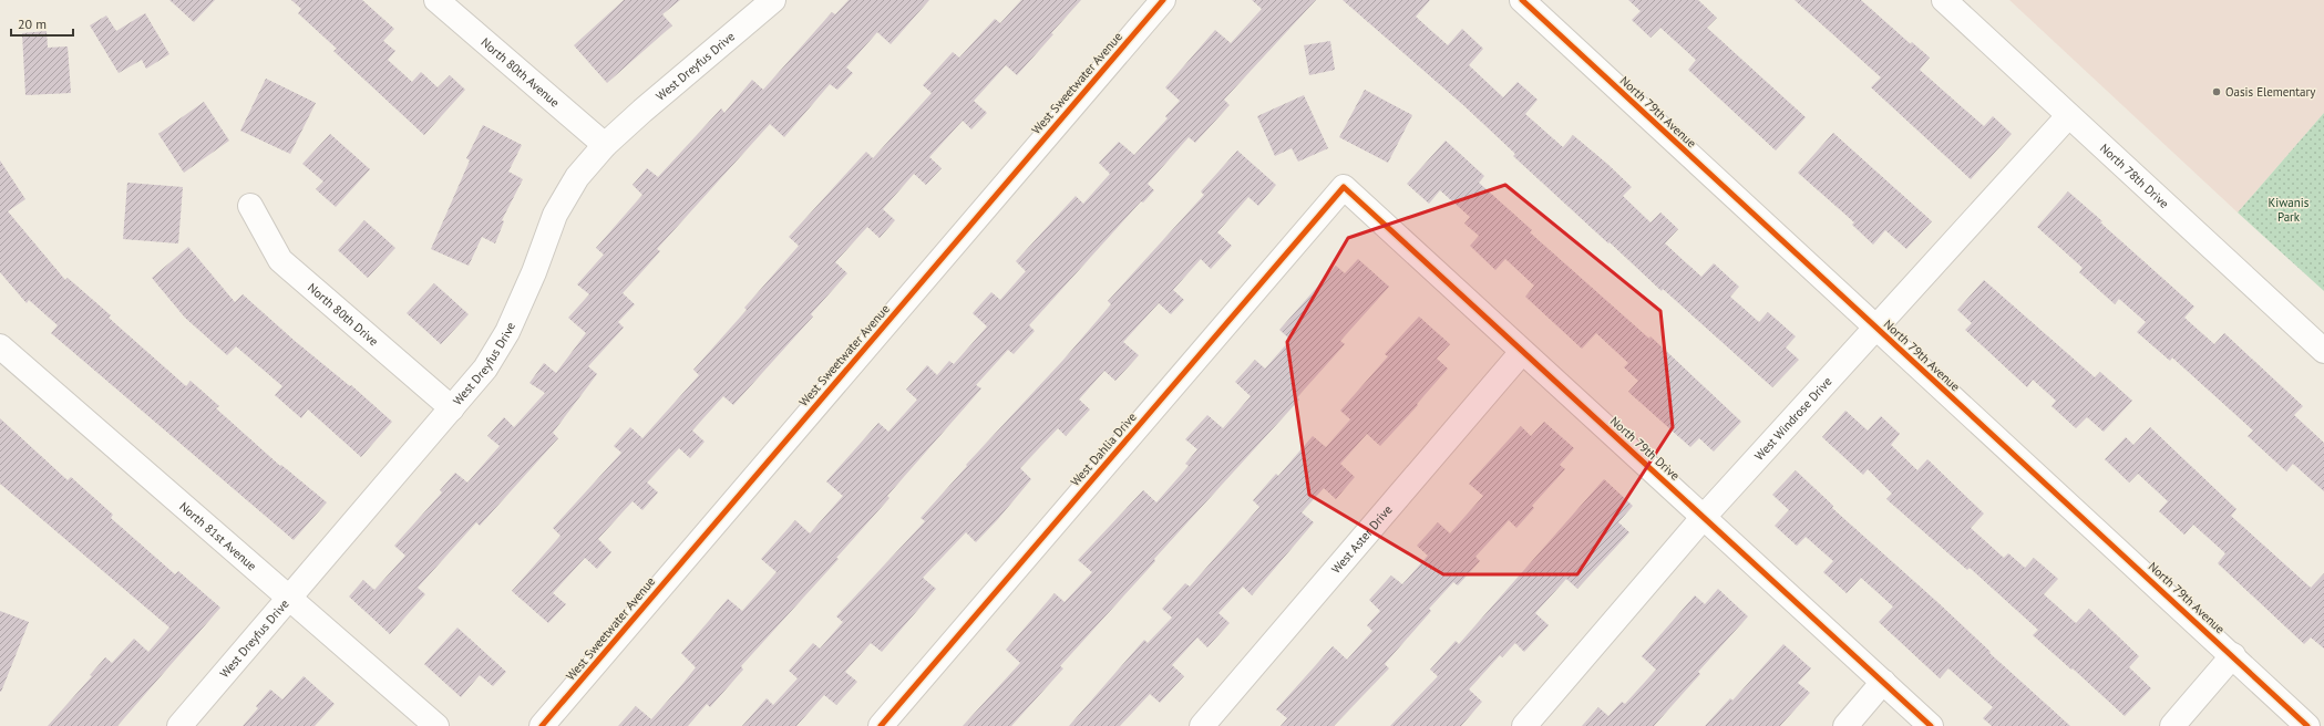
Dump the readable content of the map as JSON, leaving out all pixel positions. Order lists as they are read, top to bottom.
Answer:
{
  "streets": {
    "street": [
      "West Dreyfus Drive",
      "North 80th Avenue",
      "West Sweetwater Avenue",
      "North 79th Avenue",
      "North 78th Drive",
      "North 80th Drive",
      "West Windrose Drive",
      "North 79th Drive",
      "West Dahlia Drive",
      "North 81st Avenue",
      "West Aster Drive"
    ]
  },
  "crossings": [
    ["West Dreyfus Drive", "North 80th Avenue"],
    ["West Dreyfus Drive", "North 80th Drive"],
    ["West Dreyfus Drive", "North 81st Avenue"],
    ["North 79th Avenue", "West Windrose Drive"],
    ["North 78th Drive", "West Windrose Drive"],
    ["West Windrose Drive", "North 79th Drive"],
    ["North 79th Drive", "West Dahlia Drive"],
    ["North 79th Drive", "West Aster Drive"]
  ],
  "parks": ["Kiwanis Park"],
  "places": ["Oasis Elementary"],
  "scale_bar": "20 m"
}
